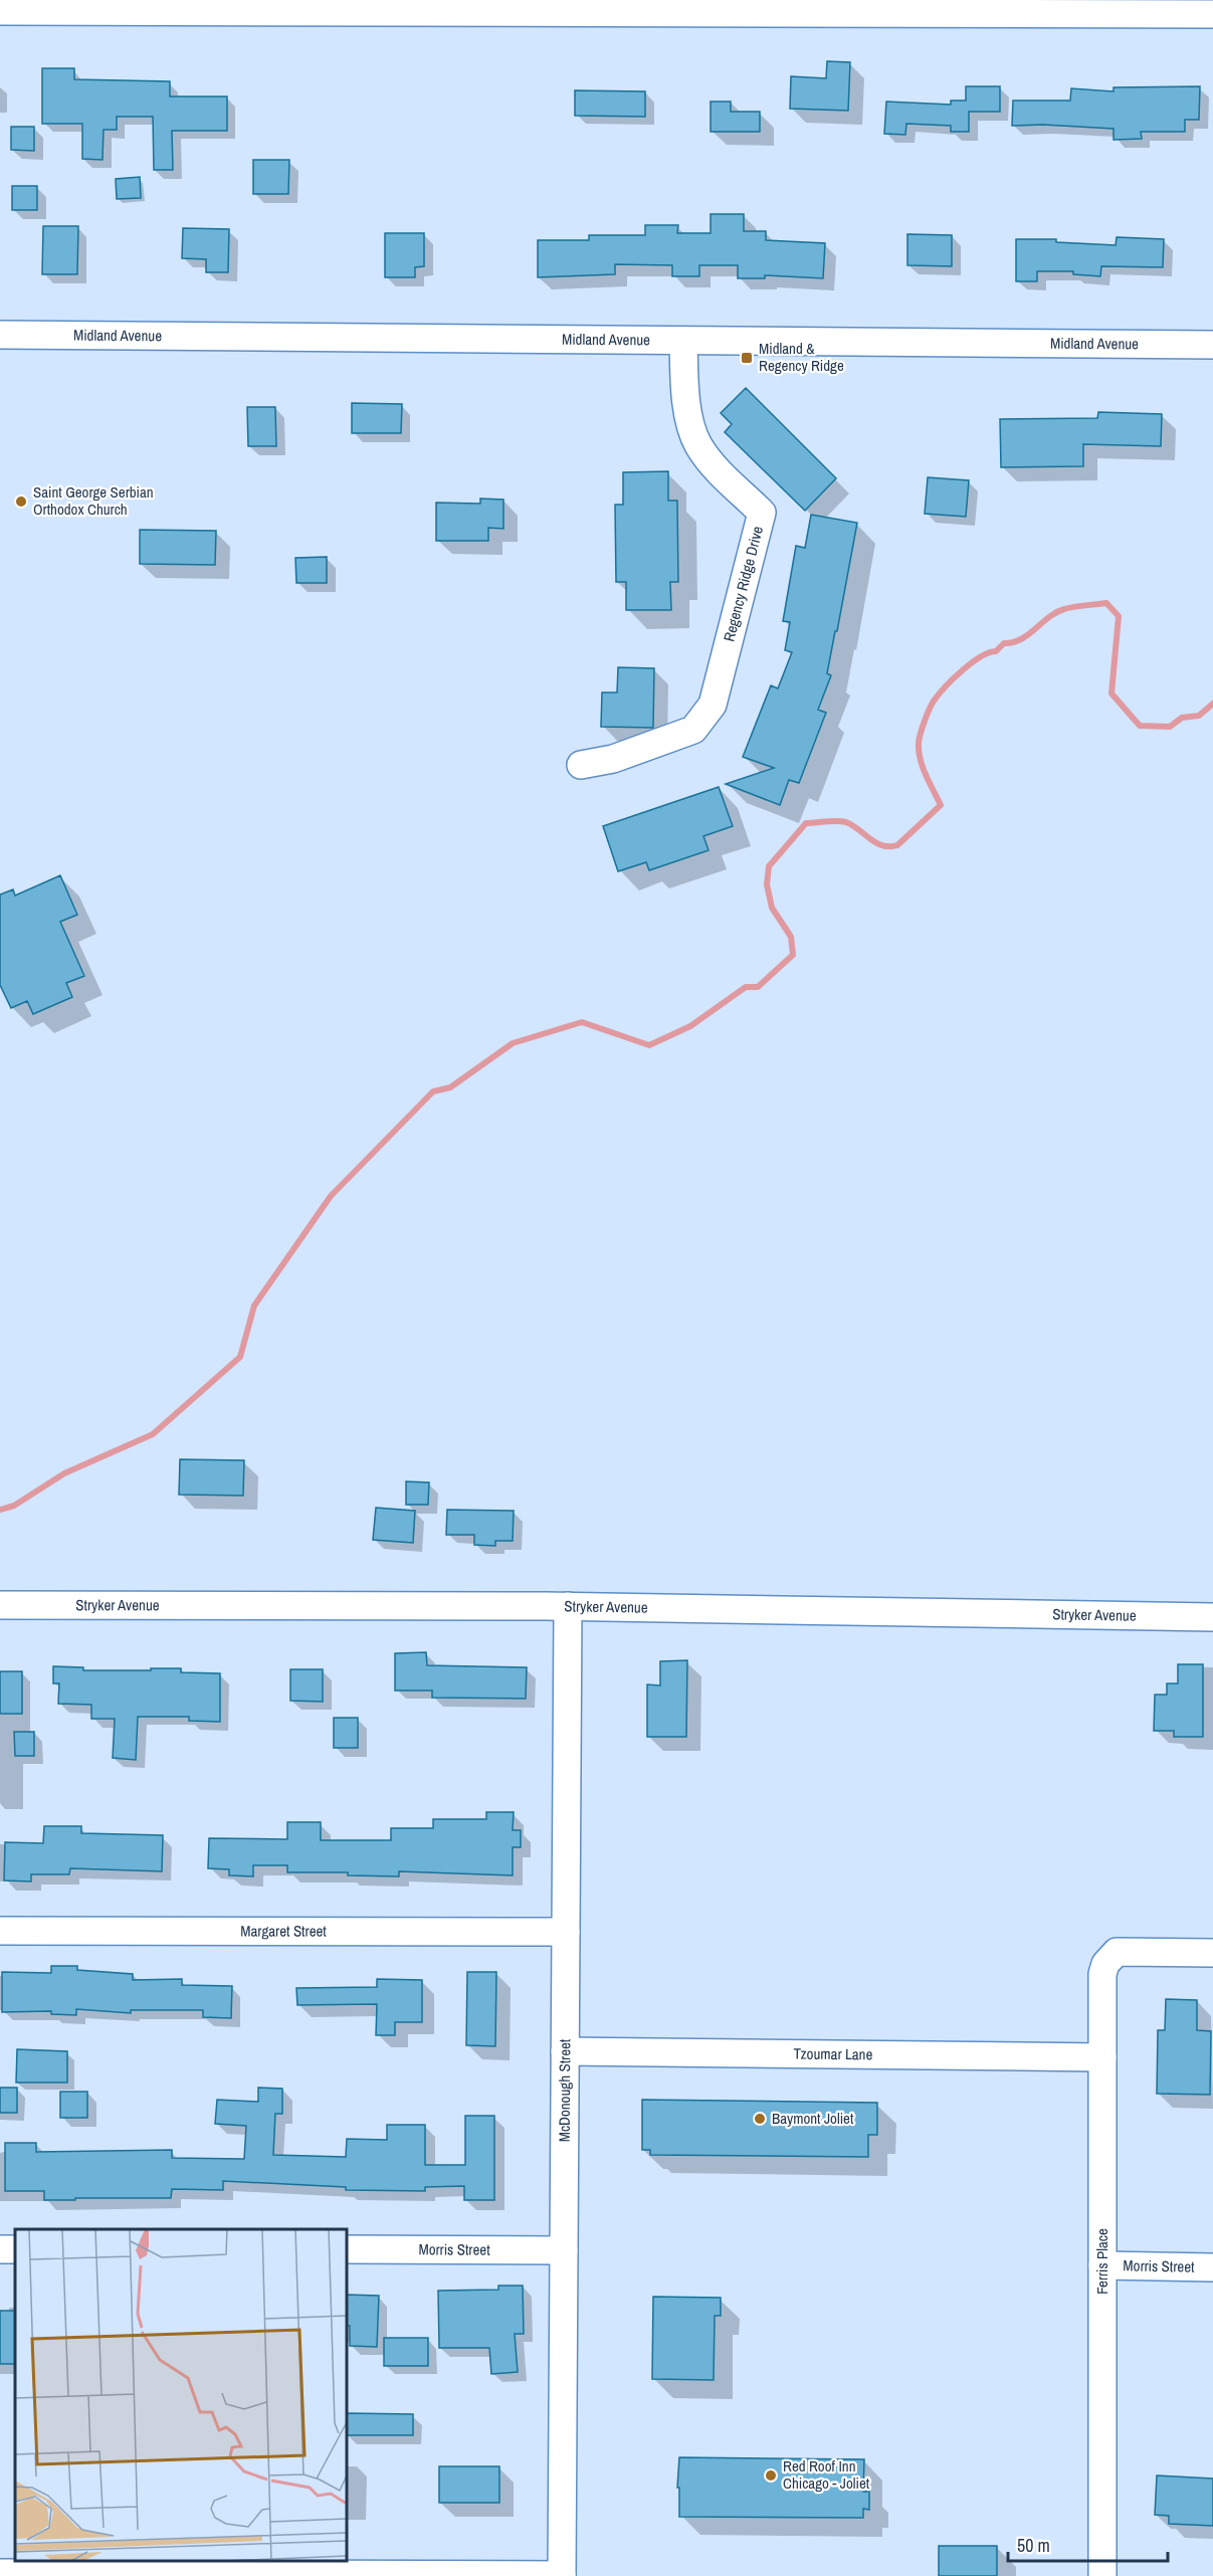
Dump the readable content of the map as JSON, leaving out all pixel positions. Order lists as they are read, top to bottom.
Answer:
{
  "streets": {
    "street": [
      "Midland Avenue",
      "Regency Ridge Drive",
      "Stryker Avenue",
      "Margaret Street",
      "Tzoumar Lane",
      "McDonough Street",
      "Morris Street",
      "Ferris Place"
    ]
  },
  "crossings": [
    ["Midland Avenue", "Regency Ridge Drive"],
    ["Stryker Avenue", "McDonough Street"],
    ["Margaret Street", "McDonough Street"],
    ["Tzoumar Lane", "McDonough Street"],
    ["Tzoumar Lane", "Ferris Place"],
    ["McDonough Street", "Morris Street"],
    ["Morris Street", "Ferris Place"]
  ],
  "places": {
    "transit": ["Midland & Regency Ridge"],
    "other": ["Saint George Serbian Orthodox Church", "Baymont Joliet", "Red Roof Inn Chicago - Joliet"]
  },
  "scale_bar": "50 m"
}
